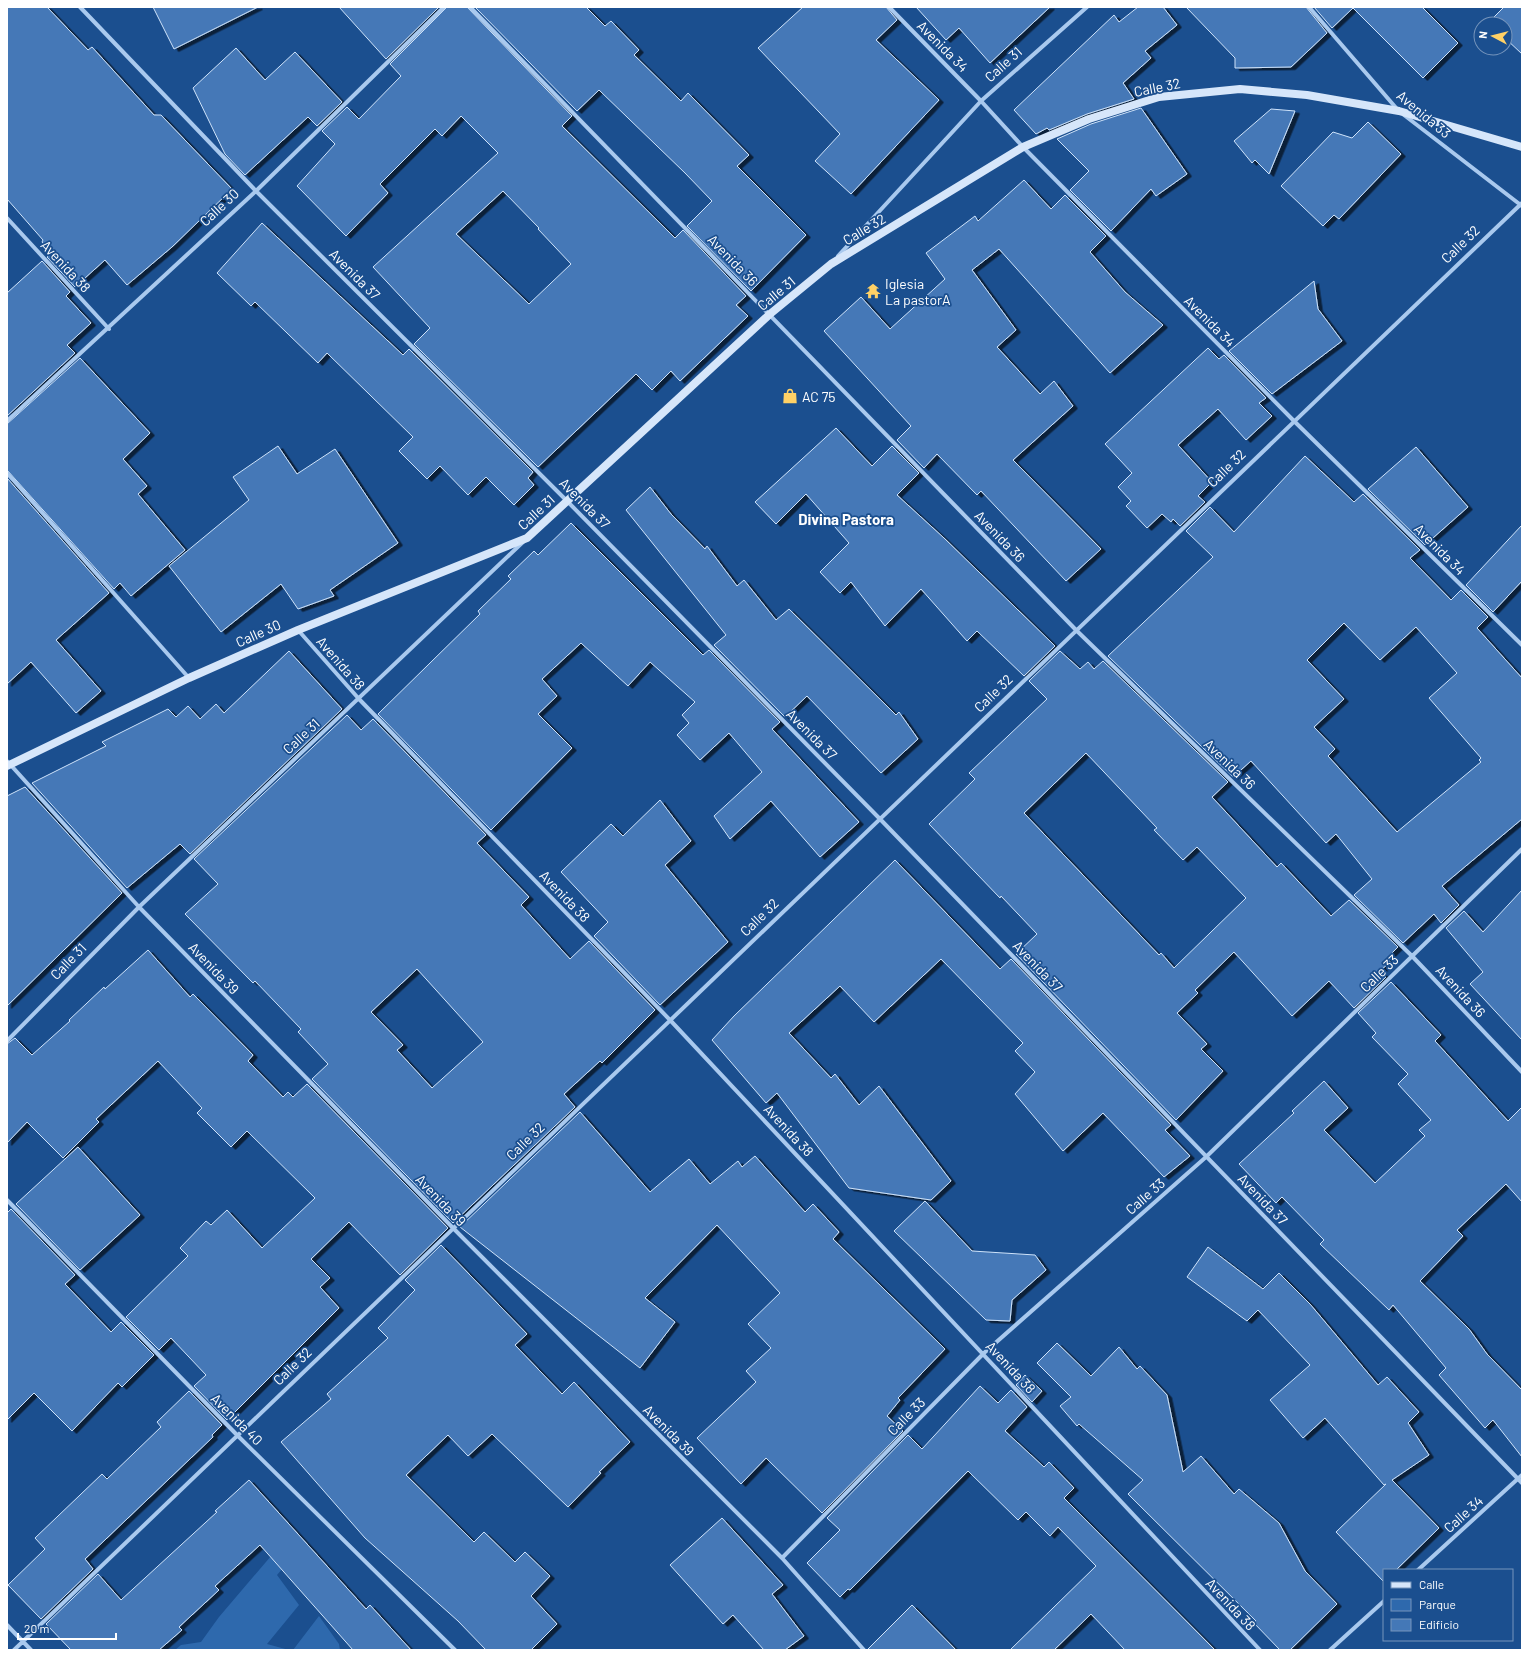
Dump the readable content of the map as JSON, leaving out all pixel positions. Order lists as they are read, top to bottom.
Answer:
{
  "streets": {
    "main road": ["Calle 31", "Calle 32", "Calle 30"],
    "street": [
      "Avenida 34",
      "Avenida 33",
      "Avenida 36",
      "Avenida 38",
      "Avenida 37",
      "Avenida 39",
      "Calle 33",
      "Avenida 40",
      "Calle 34"
    ]
  },
  "crossings": [
    ["Avenida 34", "Calle 31"],
    ["Avenida 34", "Calle 32"],
    ["Calle 31", "Calle 32"],
    ["Calle 31", "Calle 30"],
    ["Calle 31", "Avenida 36"],
    ["Calle 31", "Avenida 38"],
    ["Calle 31", "Avenida 37"],
    ["Calle 31", "Avenida 39"],
    ["Calle 32", "Avenida 33"],
    ["Calle 32", "Avenida 36"],
    ["Calle 32", "Avenida 38"],
    ["Calle 32", "Avenida 37"],
    ["Calle 32", "Avenida 39"],
    ["Calle 32", "Avenida 40"],
    ["Calle 30", "Avenida 38"],
    ["Calle 30", "Avenida 37"],
    ["Calle 30", "Avenida 39"],
    ["Avenida 36", "Calle 33"],
    ["Avenida 38", "Calle 33"],
    ["Avenida 37", "Calle 33"],
    ["Avenida 37", "Calle 34"],
    ["Avenida 39", "Calle 33"]
  ],
  "districts": ["Divina Pastora"],
  "places": {
    "temple": ["Iglesia La pastorA"],
    "shop": ["AC 75"]
  },
  "legend": ["Calle", "Parque", "Edificio"],
  "scale_bar": "20 m",
  "north": "left"
}
